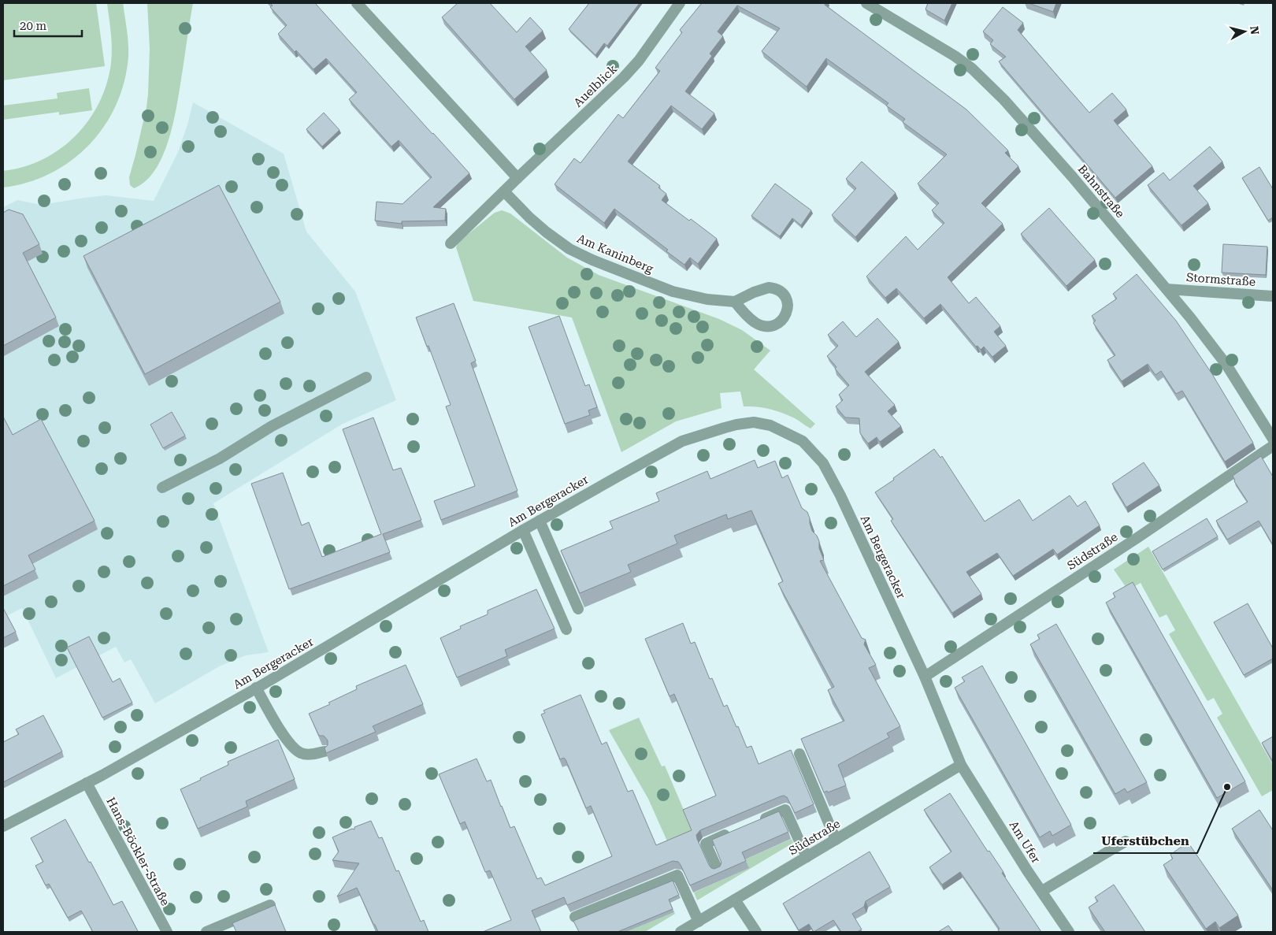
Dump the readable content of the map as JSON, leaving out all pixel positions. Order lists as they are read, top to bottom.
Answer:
{
  "streets": {
    "street": [
      "Auelblick",
      "Bahnstraße",
      "Am Kaninberg",
      "Stormstraße",
      "Am Bergeracker",
      "Südstraße",
      "Am Ufer",
      "Hans-Böckler-Straße"
    ]
  },
  "crossings": [
    ["Auelblick", "Am Kaninberg"],
    ["Bahnstraße", "Stormstraße"],
    ["Am Bergeracker", "Südstraße"],
    ["Am Bergeracker", "Am Ufer"],
    ["Am Bergeracker", "Hans-Böckler-Straße"],
    ["Südstraße", "Am Ufer"]
  ],
  "places": ["Uferstübchen"],
  "scale_bar": "20 m",
  "north": "right"
}
